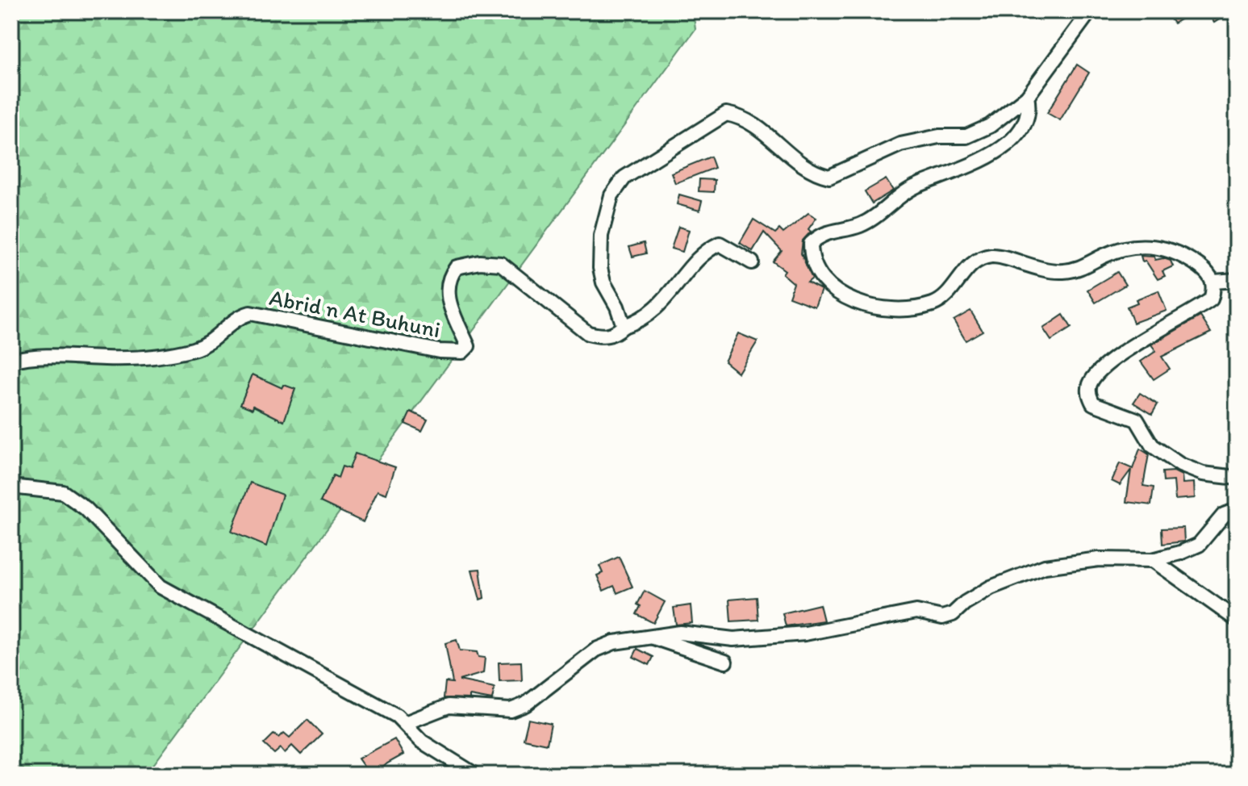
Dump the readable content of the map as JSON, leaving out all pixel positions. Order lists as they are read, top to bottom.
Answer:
{
  "streets": {
    "street": ["Abrid n At Buhuni"]
  }
}
